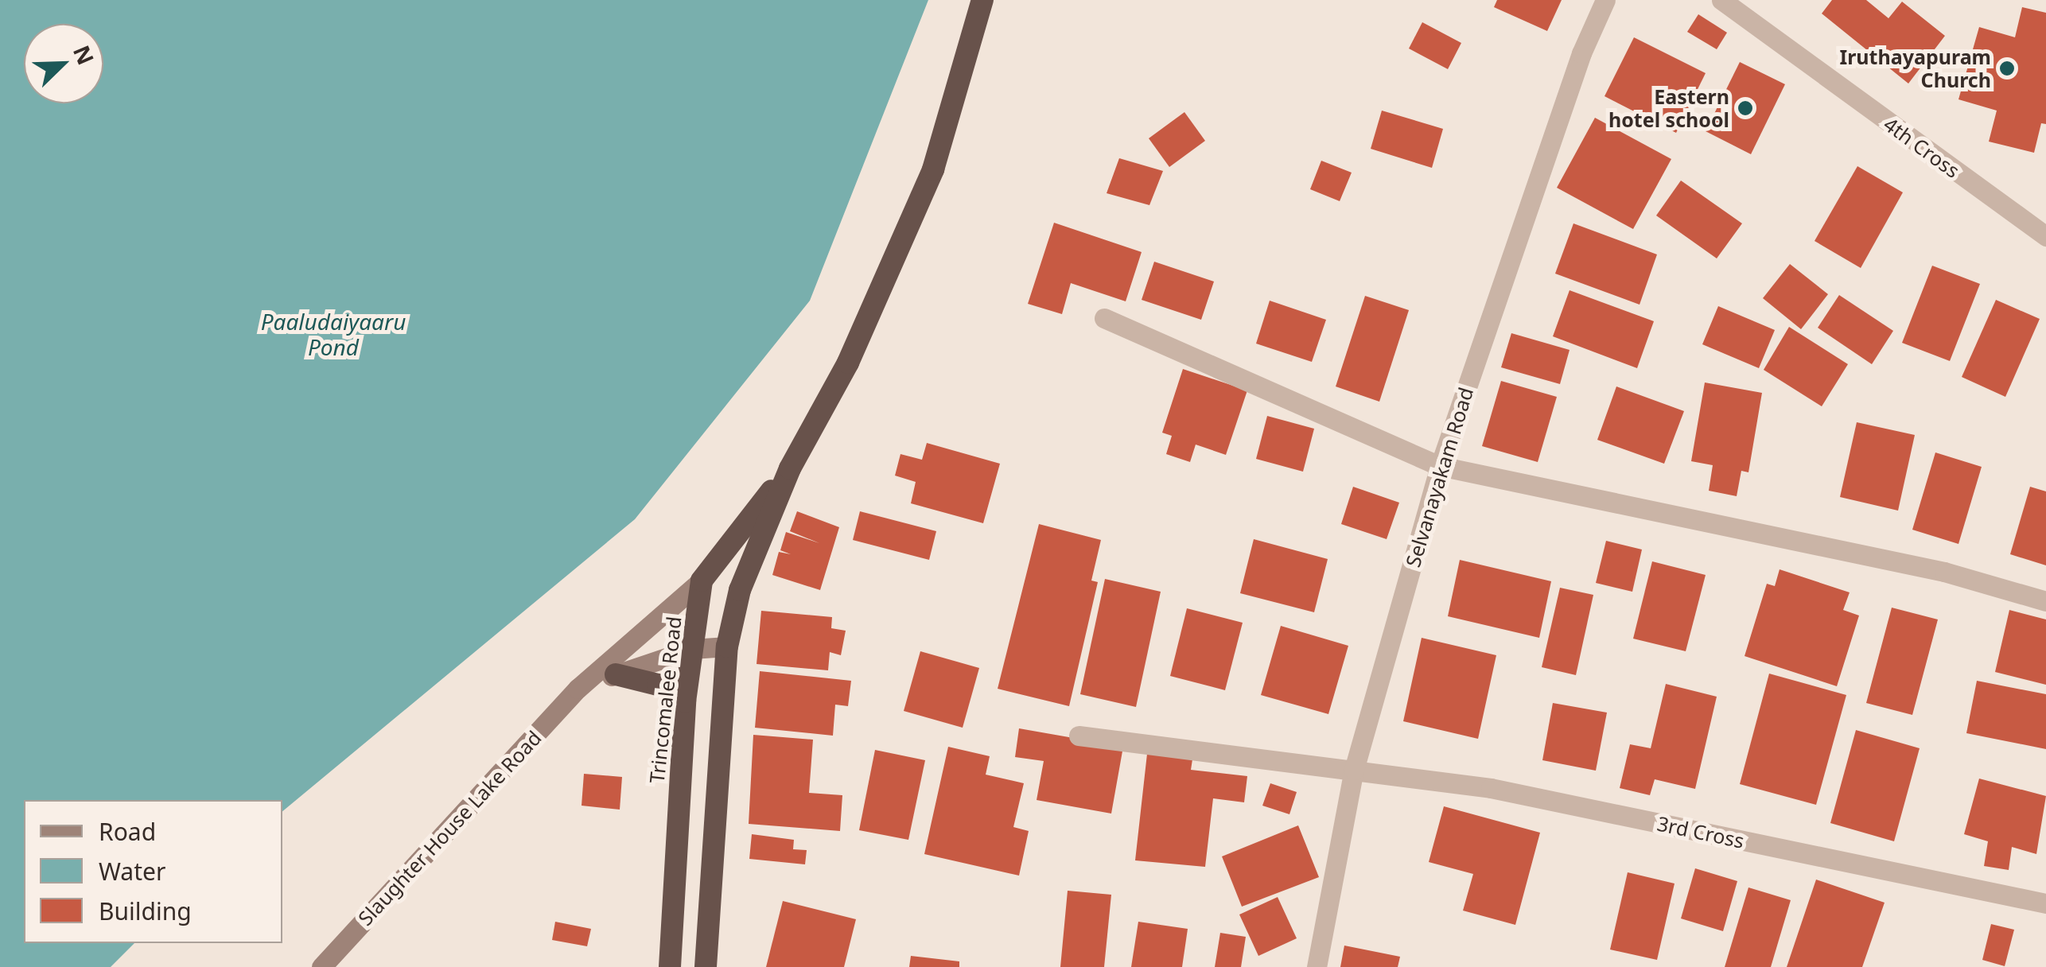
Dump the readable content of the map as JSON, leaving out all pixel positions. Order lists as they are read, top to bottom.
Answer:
{
  "streets": {
    "highway": ["Trincomalee Road"],
    "main road": ["Slaughter House Lake Road"],
    "street": ["4th Cross", "Selvanayakam Road", "3rd Cross"]
  },
  "crossings": [
    ["Selvanayakam Road", "3rd Cross"],
    ["Trincomalee Road", "Slaughter House Lake Road"]
  ],
  "water": ["Paaludaiyaaru Pond"],
  "places": ["Iruthayapuram Church", "Eastern hotel school"],
  "legend": ["Road", "Water", "Building"],
  "north": "top right"
}
